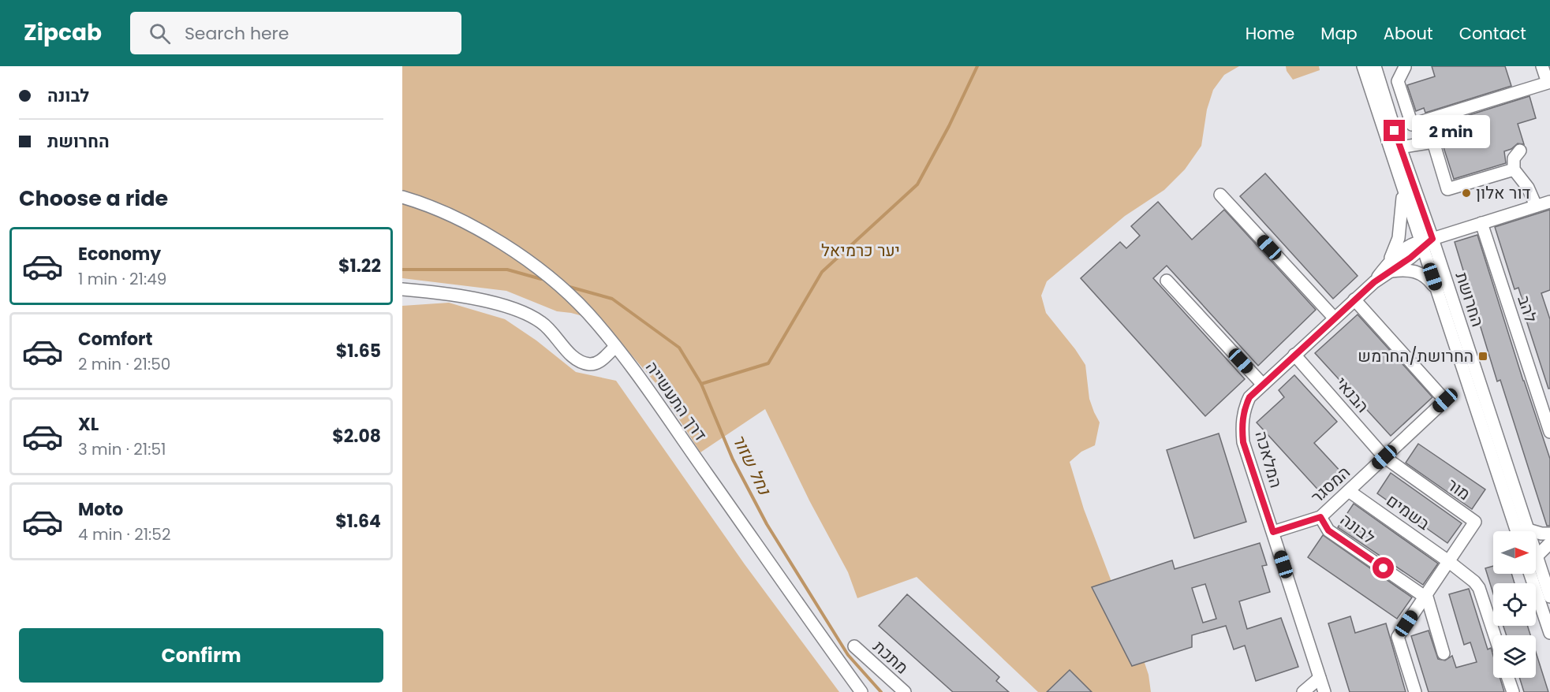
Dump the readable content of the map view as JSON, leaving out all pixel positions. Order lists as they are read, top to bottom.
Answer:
{
  "streets": {
    "street": [
      "החרושת",
      "להב",
      "הבנאי",
      "דרך התעשייה",
      "המלאכה",
      "המסגר",
      "מור",
      "בשמים",
      "לבונה",
      "מתכת"
    ]
  },
  "crossings": [
    ["החרושת", "המלאכה"],
    ["להב", "המלאכה"],
    ["הבנאי", "המלאכה"],
    ["הבנאי", "המסגר"],
    ["הבנאי", "מור"],
    ["המלאכה", "המסגר"],
    ["המסגר", "מור"],
    ["המסגר", "בשמים"],
    ["המסגר", "לבונה"],
    ["מור", "בשמים"]
  ],
  "water": ["נחל שזור"],
  "parks": ["יער כרמיאל"],
  "places": {
    "other": ["דור אלון"],
    "transit": ["החרושת/החרמש"]
  },
  "north": "right",
  "page": {
    "header": "Zipcab",
    "search": "Search here",
    "nav": [
      "Home",
      "Map",
      "About",
      "Contact"
    ],
    "banner": ["לבונה", "החרושת"],
    "bubble": "2 min",
    "heading": "Choose a ride",
    "list": [
      {
        "name": "Economy",
        "note": "1 min · 21:49",
        "value": "$1.22"
      },
      {
        "name": "Comfort",
        "note": "2 min · 21:50",
        "value": "$1.65"
      },
      {
        "name": "XL",
        "note": "3 min · 21:51",
        "value": "$2.08"
      },
      {
        "name": "Moto",
        "note": "4 min · 21:52",
        "value": "$1.64"
      }
    ],
    "buttons": "Confirm"
  }
}
